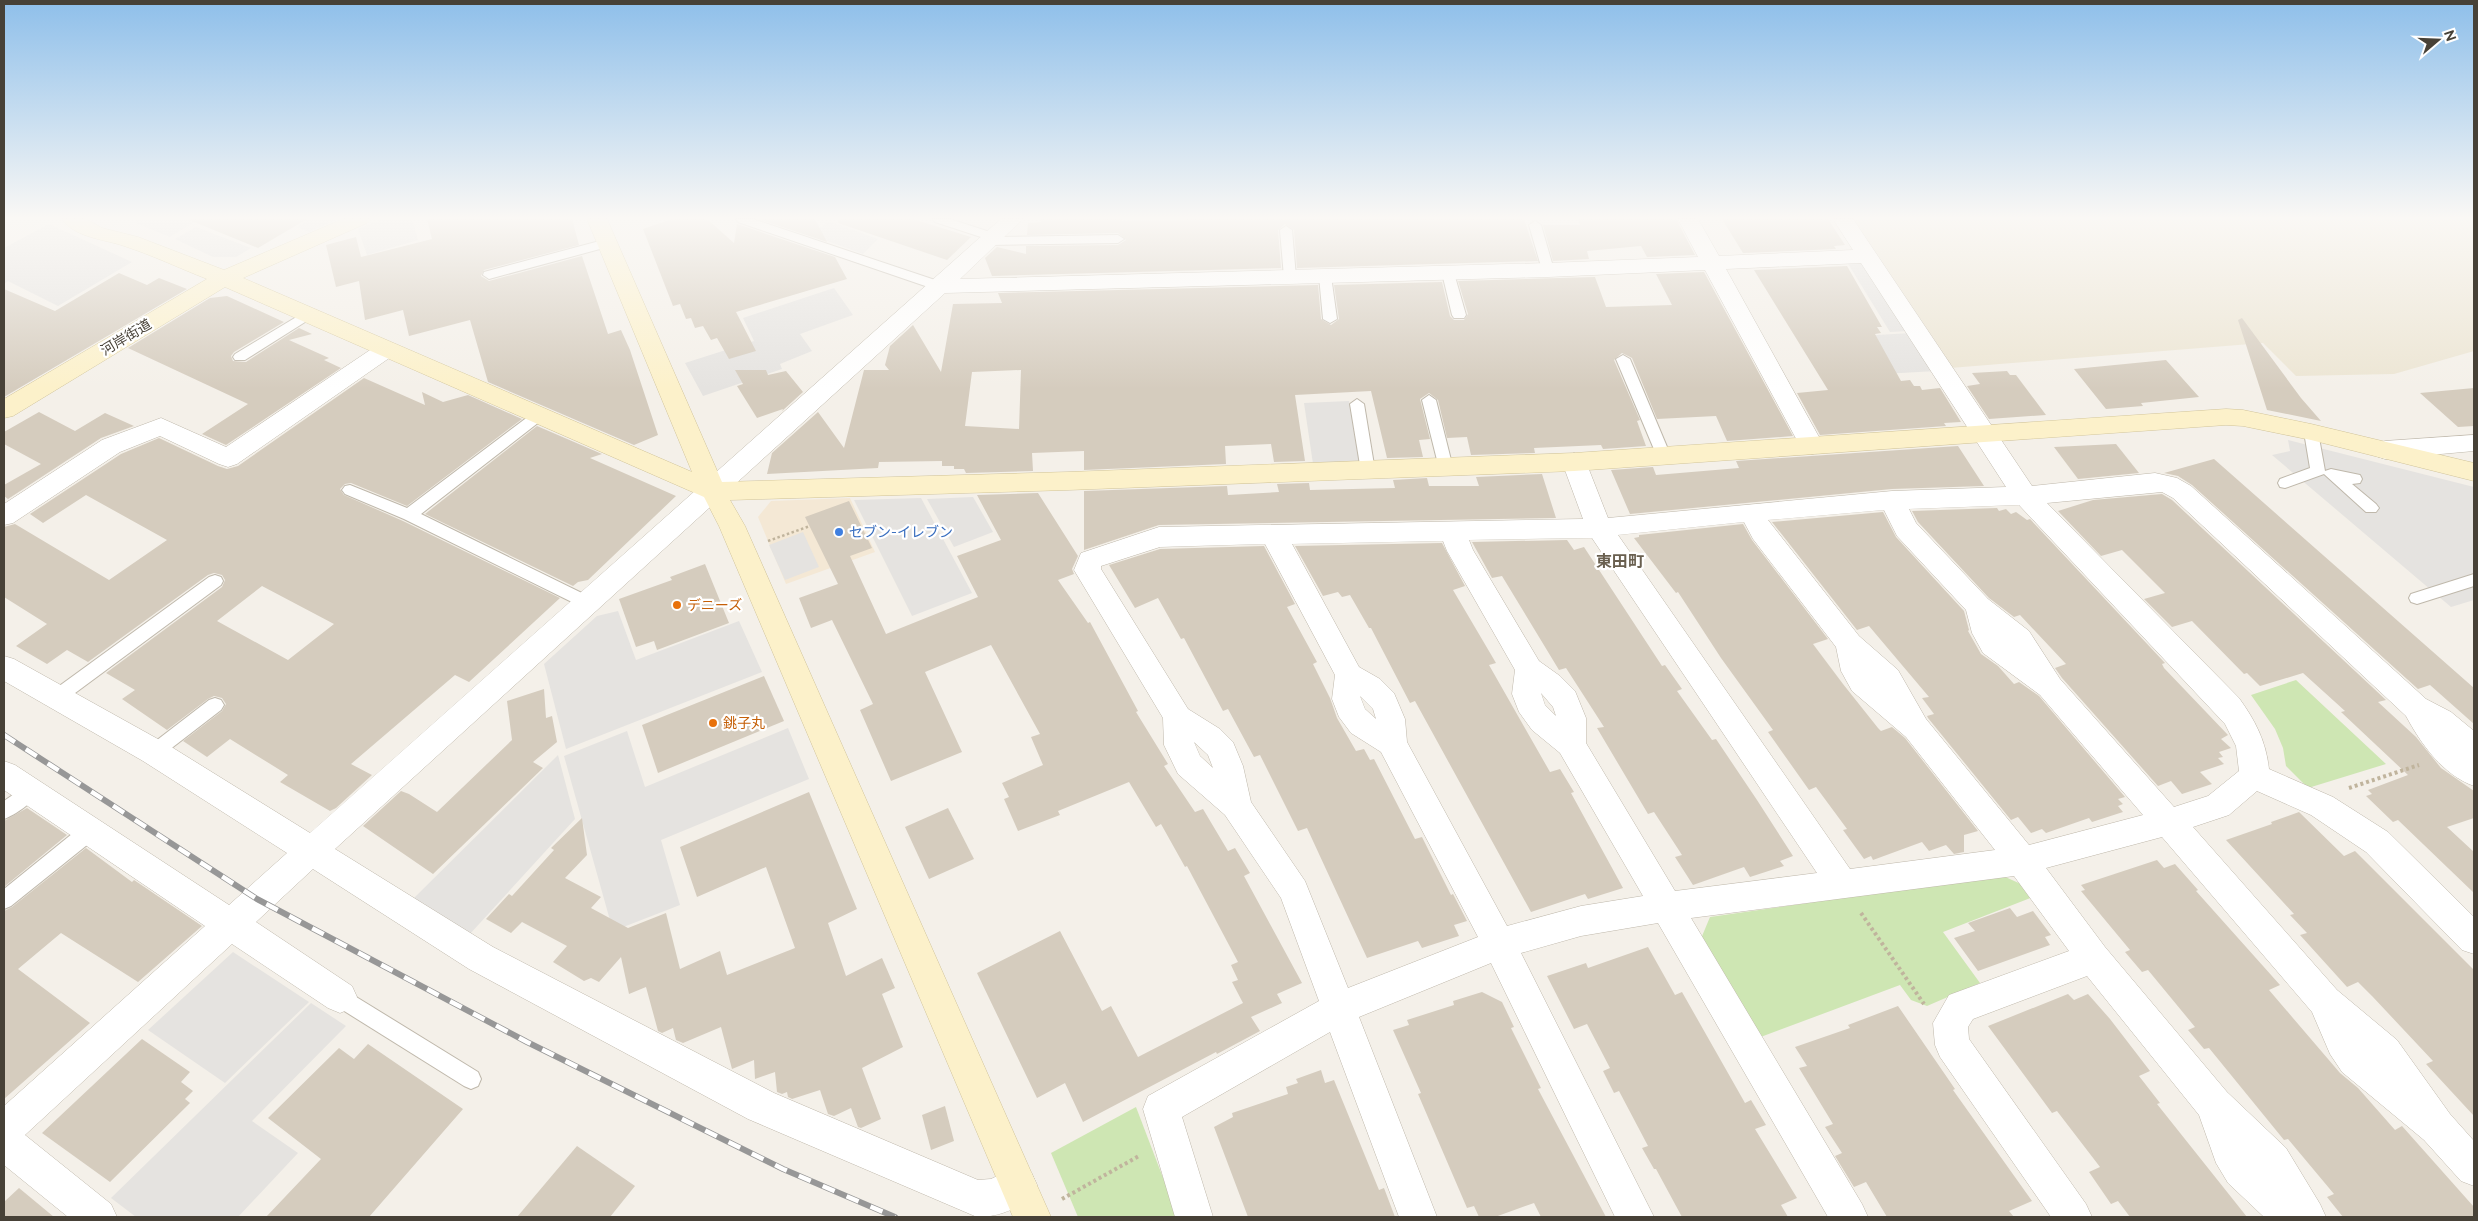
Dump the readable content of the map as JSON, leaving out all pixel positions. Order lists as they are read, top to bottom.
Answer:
{
  "streets": {
    "street": ["河岸街道"]
  },
  "districts": ["東田町"],
  "places": ["セブン-イレブン", "デニーズ", "銚子丸"],
  "north": "right"
}
